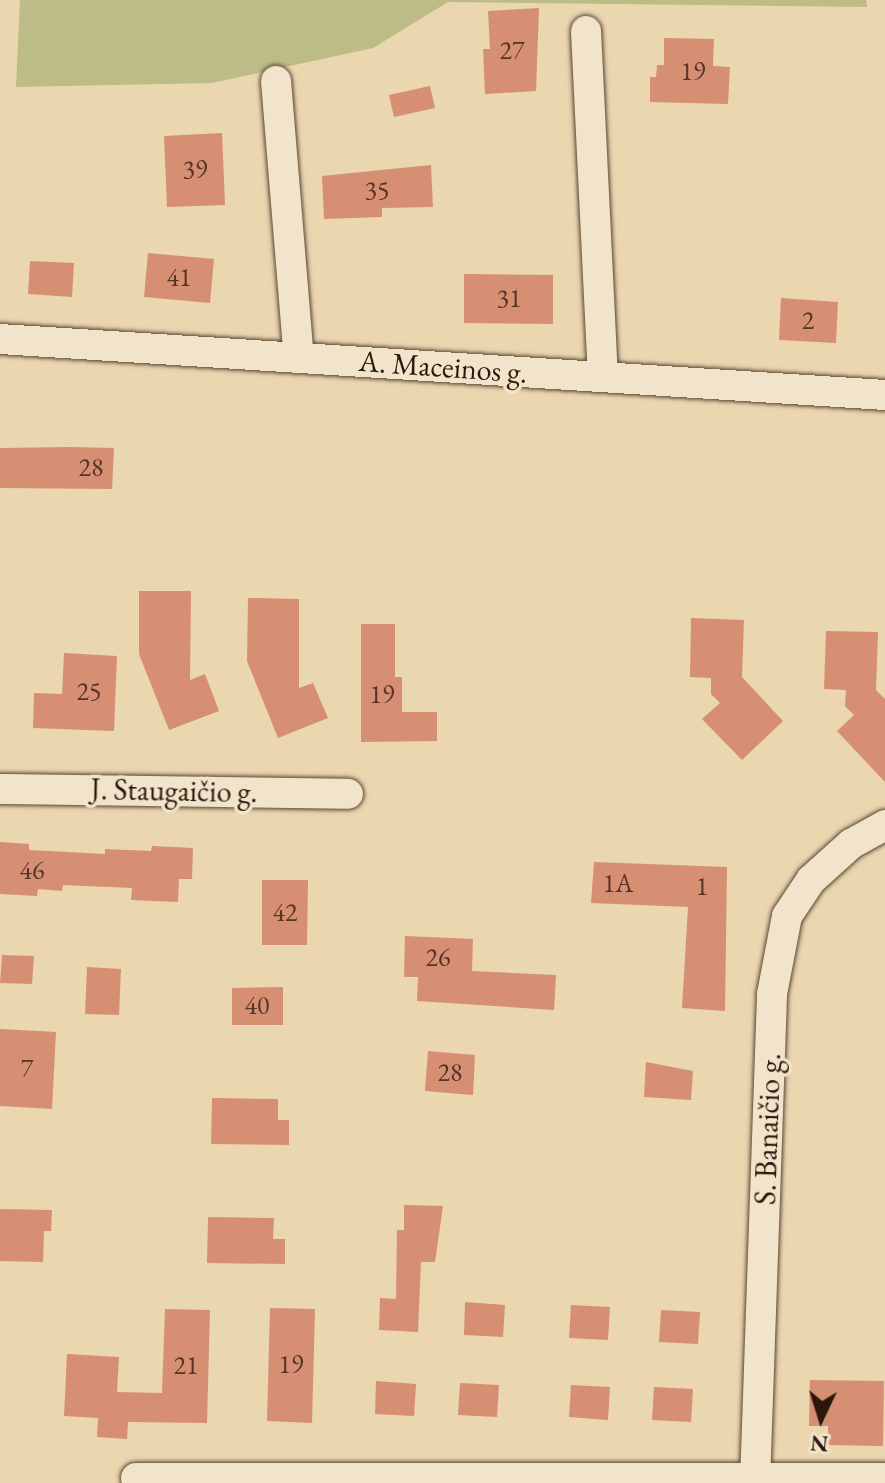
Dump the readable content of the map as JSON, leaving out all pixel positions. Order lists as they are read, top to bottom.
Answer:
{
  "streets": {
    "street": ["A. Maceinos g.", "J. Staugaičio g.", "S. Banaičio g."]
  },
  "house_numbers": [
    "27",
    "19",
    "39",
    "35",
    "41",
    "31",
    "2",
    "28",
    "25",
    "19",
    "46",
    "1A",
    "1",
    "42",
    "26",
    "40",
    "7",
    "28",
    "19",
    "21"
  ],
  "north": "bottom"
}
